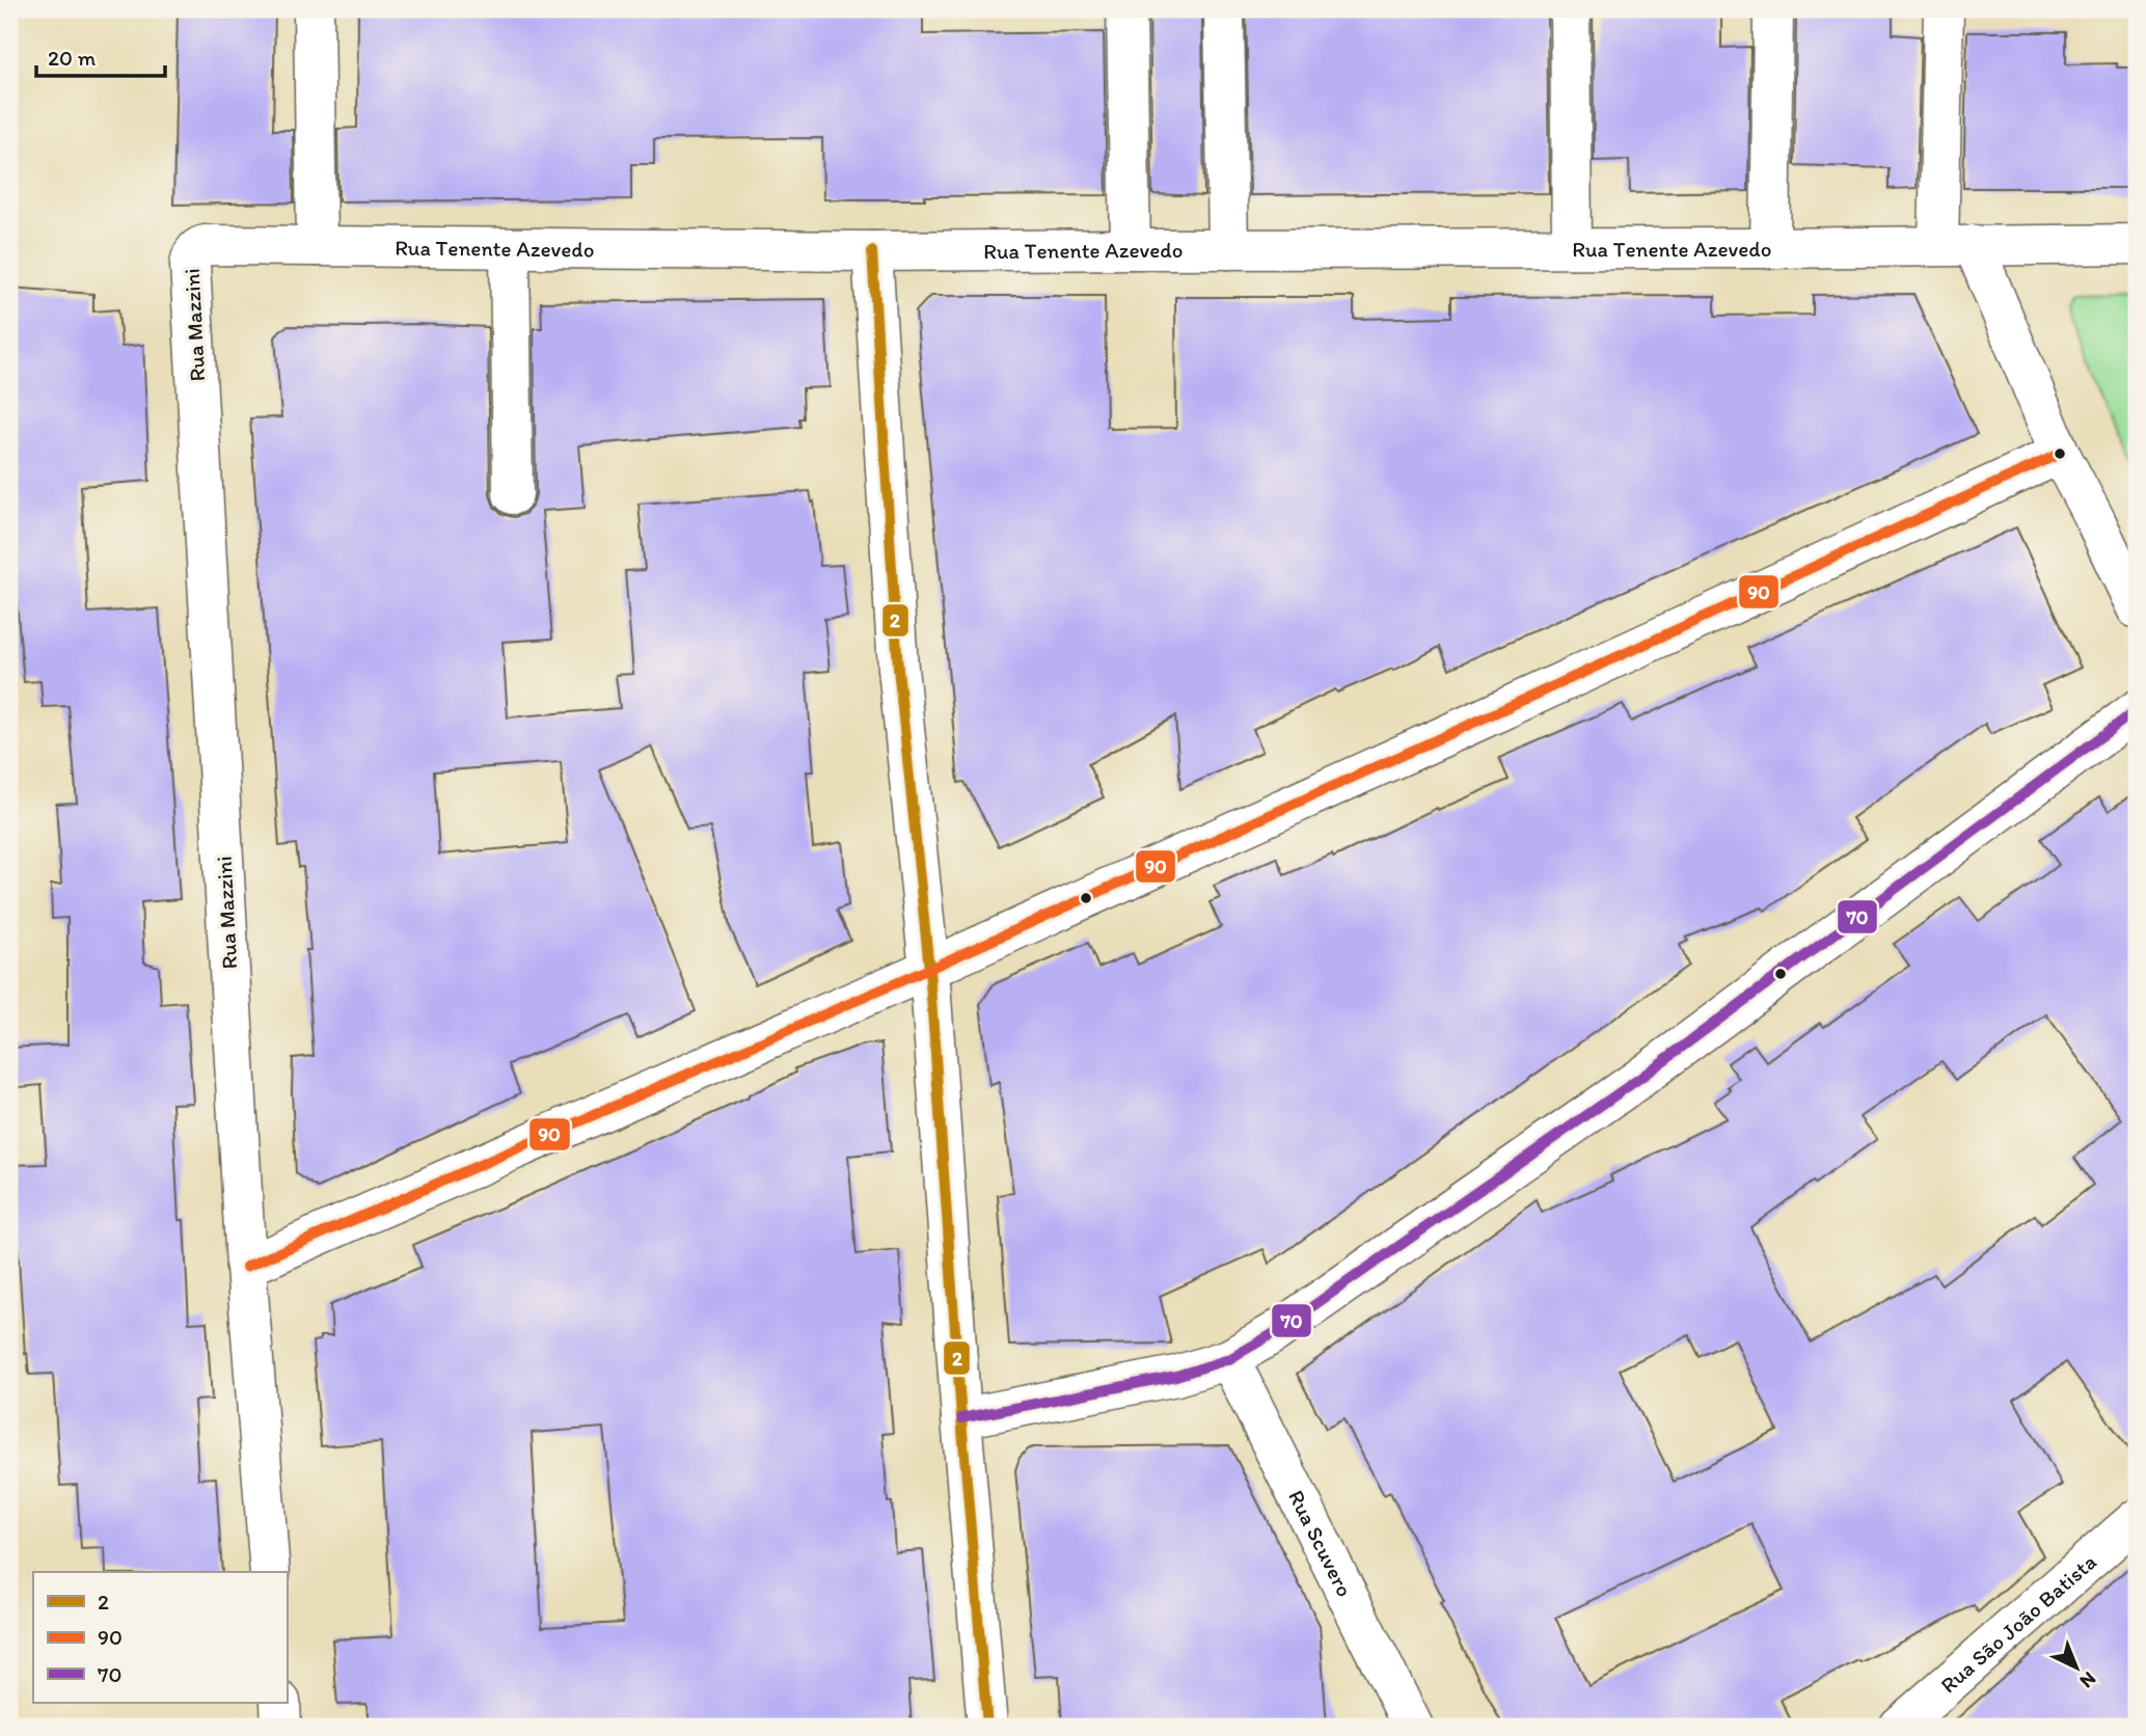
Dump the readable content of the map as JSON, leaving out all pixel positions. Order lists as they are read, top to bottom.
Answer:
{
  "streets": {
    "street": [
      "Rua Tenente Azevedo",
      "Rua Mazzini",
      "Rua Scuvero",
      "Rua São João Batista"
    ]
  },
  "crossings": [
    ["Rua Tenente Azevedo", "Rua Mazzini"]
  ],
  "lines": ["transit line 2", "transit line 90", "transit line 70"],
  "legend": ["2", "90", "70"],
  "scale_bar": "20 m",
  "north": "bottom right"
}
